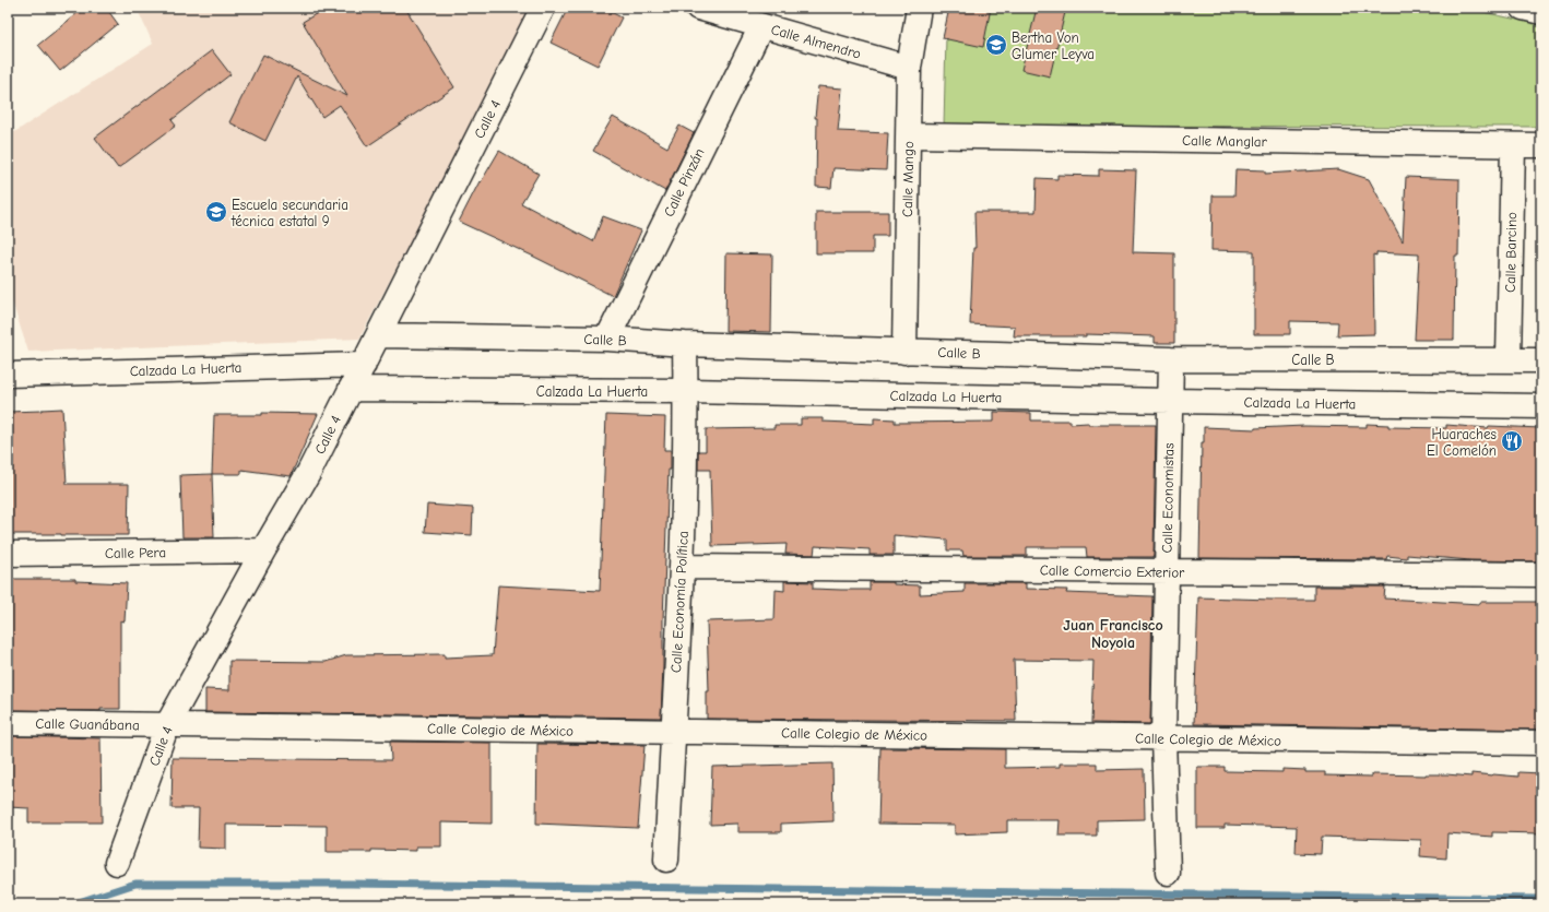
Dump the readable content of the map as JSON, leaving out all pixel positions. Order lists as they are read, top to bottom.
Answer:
{
  "streets": {
    "street": [
      "Calle Almendro",
      "Calle 4",
      "Calle Manglar",
      "Calle Mango",
      "Calle Pinzán",
      "Calle Barcino",
      "Calle B",
      "Calzada La Huerta",
      "Calle Economistas",
      "Calle Pera",
      "Calle Comercio Exterior",
      "Calle Economía Política",
      "Calle Guanábana",
      "Calle Colegio de México"
    ]
  },
  "crossings": [
    ["Calle Almendro", "Calle Mango"],
    ["Calle Almendro", "Calle Pinzán"],
    ["Calle 4", "Calle B"],
    ["Calle 4", "Calzada La Huerta"],
    ["Calle 4", "Calle Pera"],
    ["Calle 4", "Calle Guanábana"],
    ["Calle 4", "Calle Colegio de México"],
    ["Calle Manglar", "Calle Mango"],
    ["Calle Manglar", "Calle Barcino"],
    ["Calle Mango", "Calle B"],
    ["Calle Pinzán", "Calle B"],
    ["Calle Barcino", "Calle B"],
    ["Calle B", "Calle Economistas"],
    ["Calle B", "Calle Economía Política"],
    ["Calzada La Huerta", "Calle Economistas"],
    ["Calzada La Huerta", "Calle Economía Política"],
    ["Calle Economistas", "Calle Comercio Exterior"],
    ["Calle Economistas", "Calle Colegio de México"],
    ["Calle Comercio Exterior", "Calle Economía Política"],
    ["Calle Economía Política", "Calle Colegio de México"],
    ["Calle Guanábana", "Calle Colegio de México"]
  ],
  "districts": ["Juan Francisco Noyola"],
  "places": {
    "school or university": ["Bertha Von Glumer Leyva", "Escuela secundaria técnica estatal 9"],
    "restaurant": ["Huaraches El Comelón"]
  }
}
